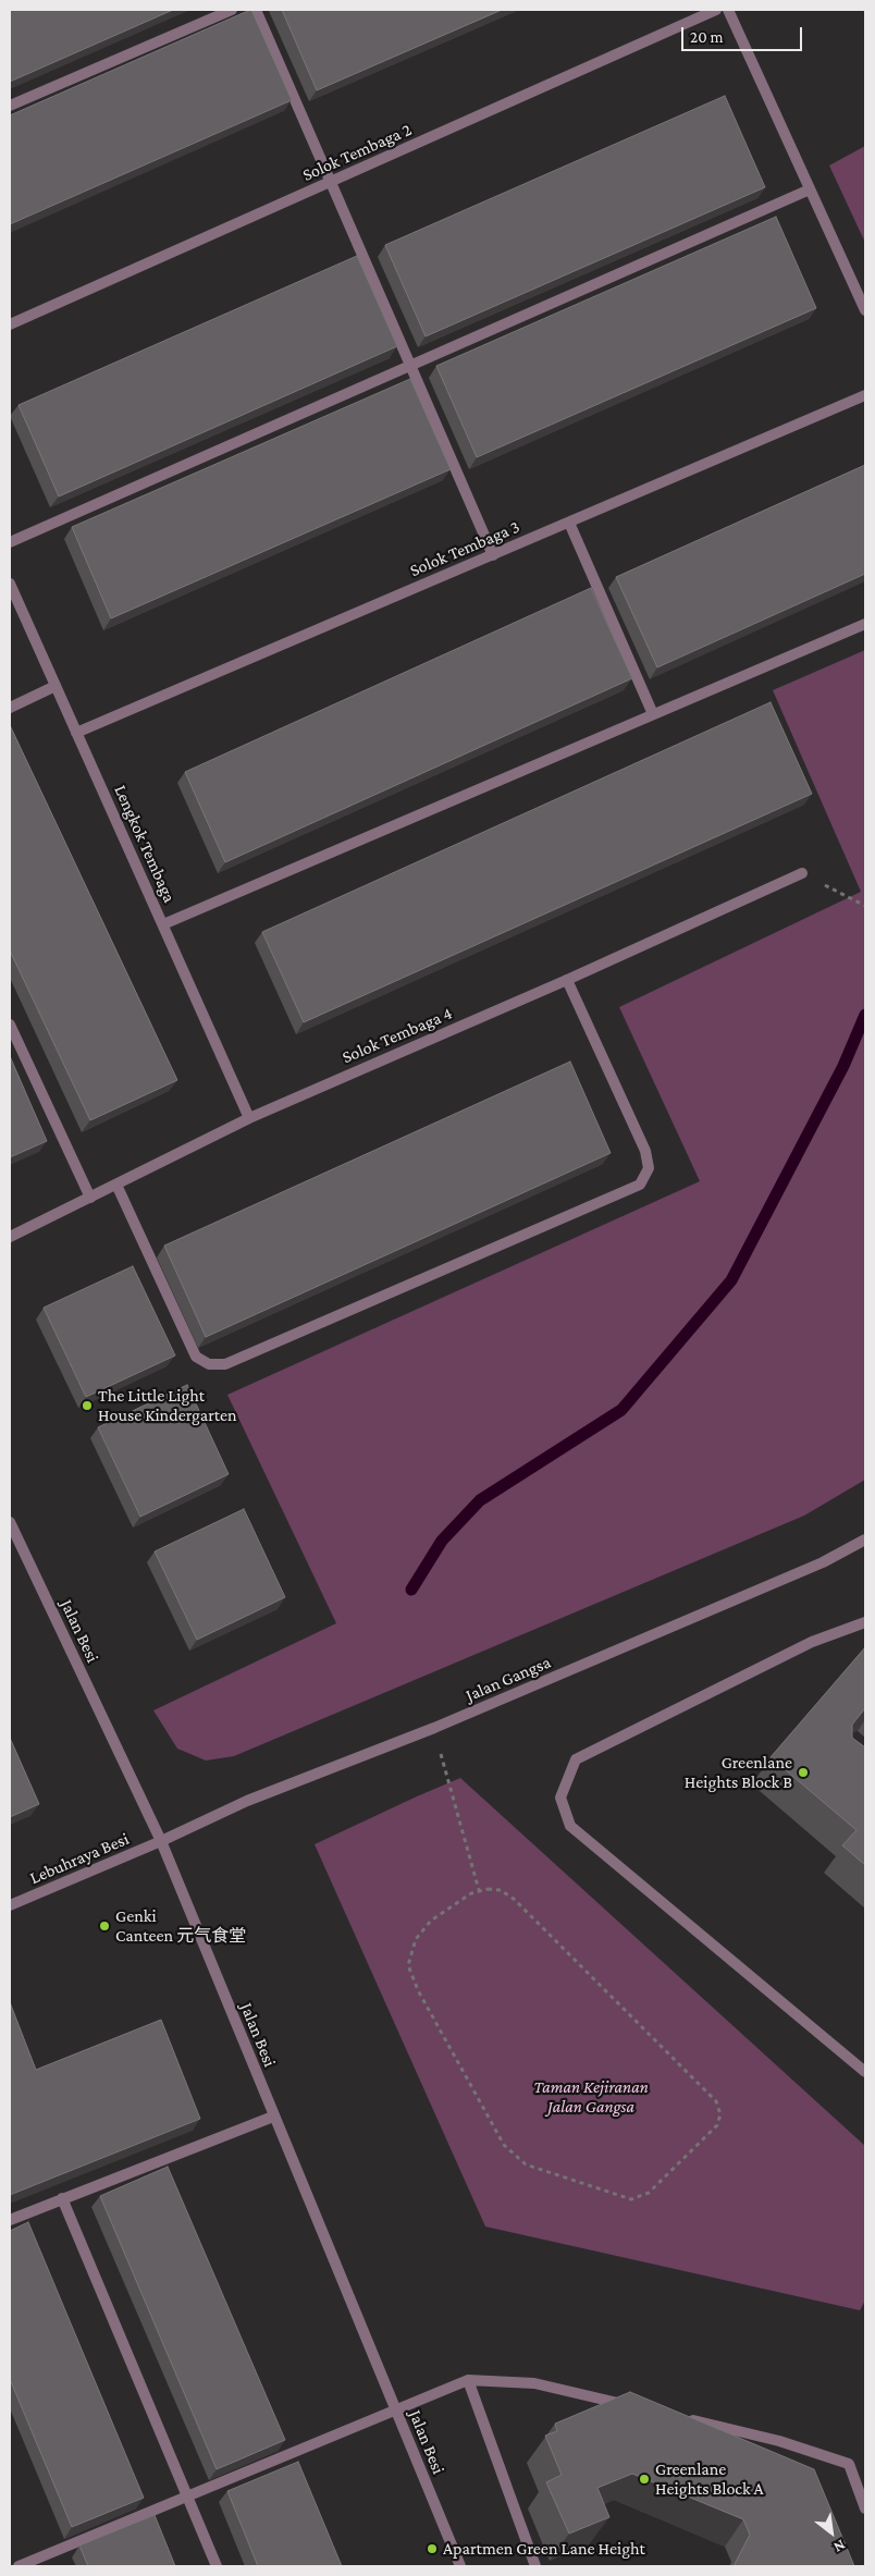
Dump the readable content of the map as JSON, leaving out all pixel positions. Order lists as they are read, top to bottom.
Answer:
{
  "streets": {
    "street": [
      "Solok Tembaga 2",
      "Solok Tembaga 3",
      "Lengkok Tembaga",
      "Solok Tembaga 4",
      "Jalan Besi",
      "Jalan Gangsa",
      "Lebuhraya Besi"
    ]
  },
  "crossings": [
    ["Solok Tembaga 3", "Lengkok Tembaga"],
    ["Lengkok Tembaga", "Solok Tembaga 4"],
    ["Jalan Besi", "Jalan Gangsa"],
    ["Jalan Besi", "Lebuhraya Besi"],
    ["Jalan Gangsa", "Lebuhraya Besi"]
  ],
  "parks": ["Taman Kejiranan Jalan Gangsa"],
  "places": [
    "The Little Light House Kindergarten",
    "Greenlane Heights Block B",
    "Genki Canteen 元气食堂",
    "Greenlane Heights Block A",
    "Apartmen Green Lane Height"
  ],
  "scale_bar": "20 m",
  "north": "bottom right"
}
